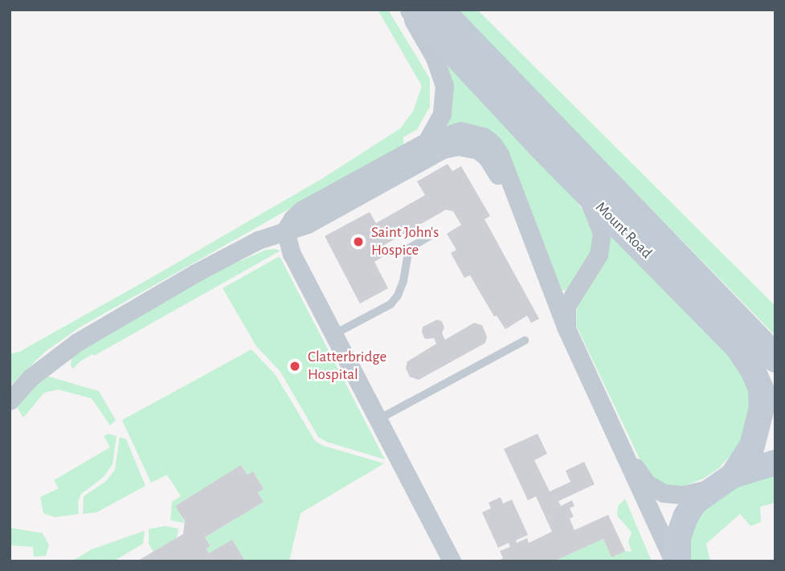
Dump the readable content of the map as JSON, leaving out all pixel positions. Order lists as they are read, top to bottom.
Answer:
{
  "streets": {
    "main road": ["Mount Road"]
  },
  "places": ["Saint John's Hospice", "Clatterbridge Hospital"]
}
